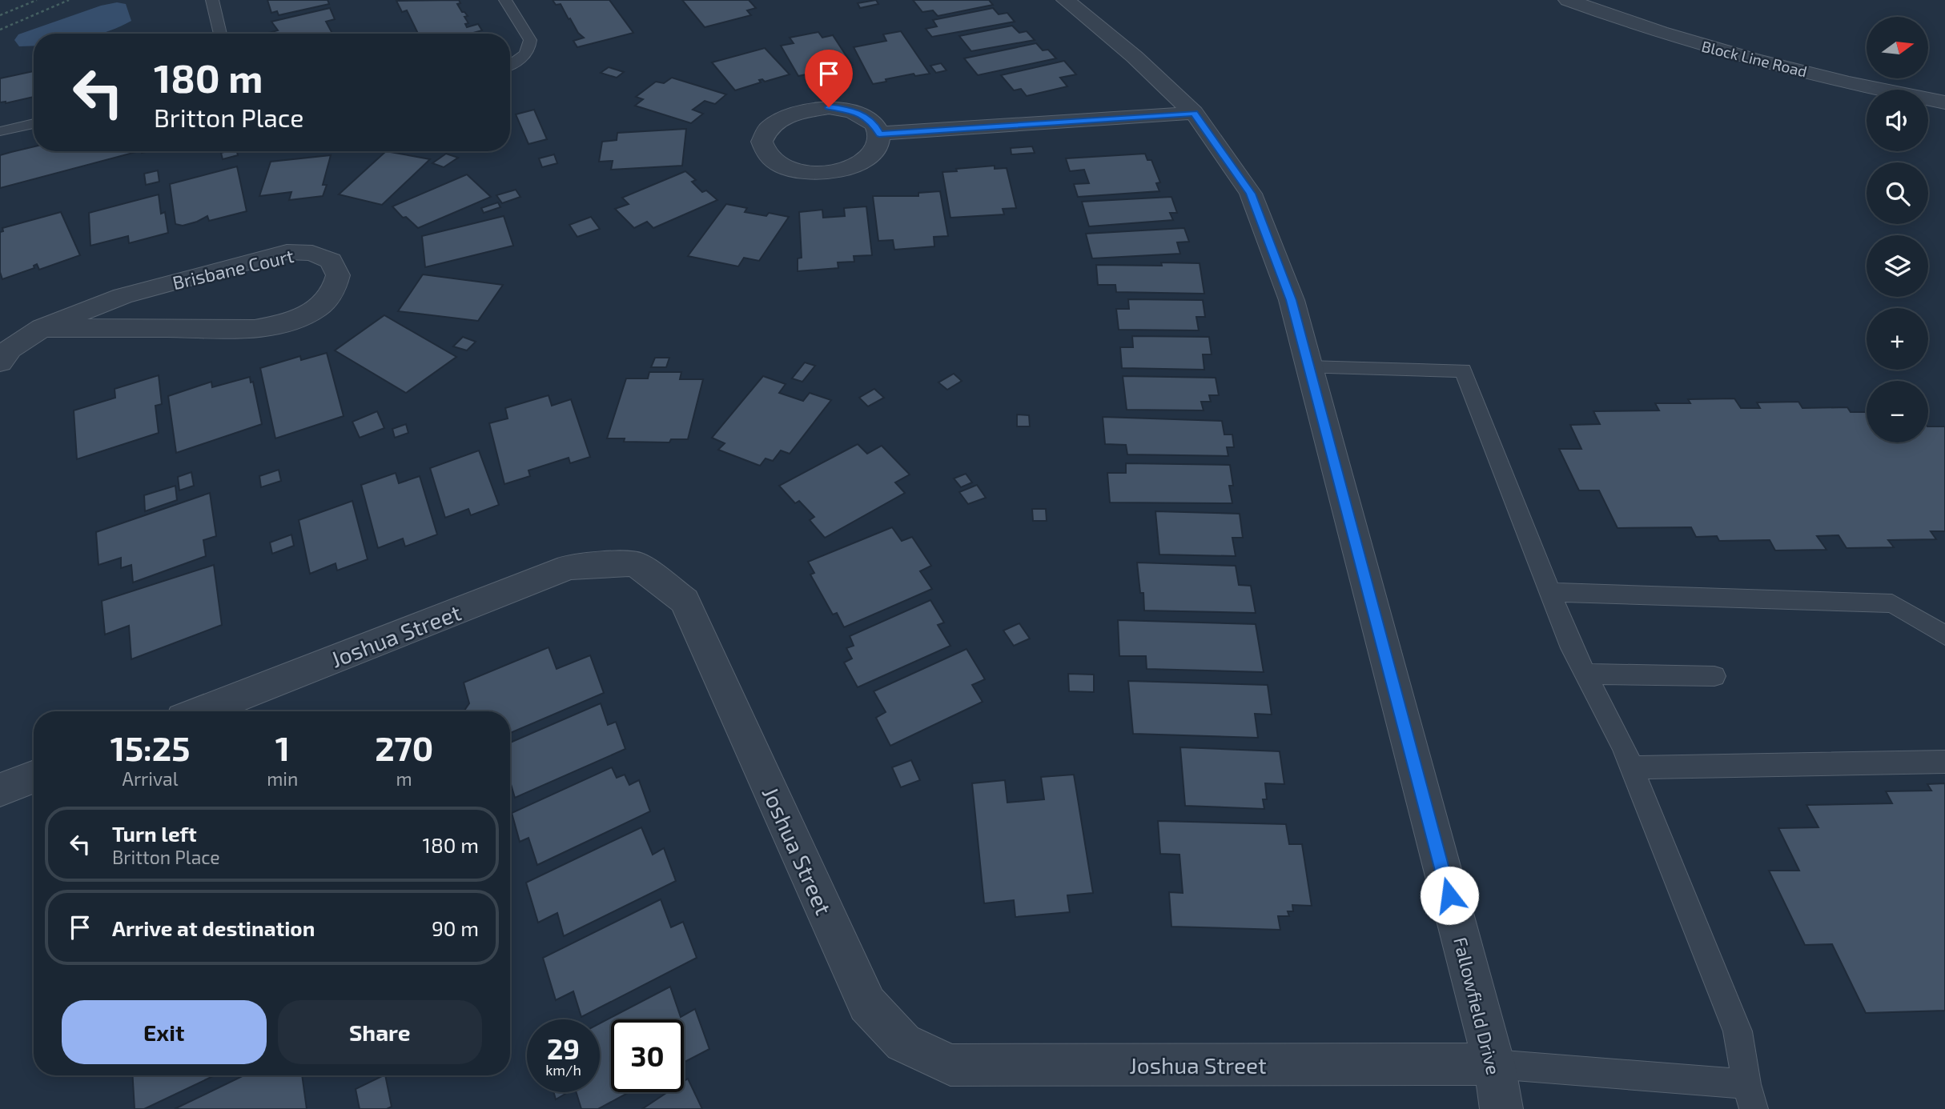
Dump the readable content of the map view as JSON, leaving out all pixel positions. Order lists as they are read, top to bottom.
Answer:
{
  "streets": {
    "street": [
      "Block Line Road",
      "Brisbane Court",
      "Joshua Street",
      "Fallowfield Drive"
    ]
  },
  "crossings": [
    ["Joshua Street", "Fallowfield Drive"]
  ],
  "north": "right",
  "page": {
    "map_buttons": ["+", "−"],
    "turn": ["180 m", "Britton Place"],
    "eta": [
      "15:25",
      "Arrival",
      "1",
      "min",
      "270",
      "m"
    ],
    "list": [
      {
        "name": "Turn left",
        "note": "Britton Place",
        "value": "180 m"
      },
      {
        "name": "Arrive at destination",
        "value": "90 m"
      }
    ],
    "buttons": ["Exit", "Share"],
    "speed": "29 km/h",
    "limit": "30"
  }
}
